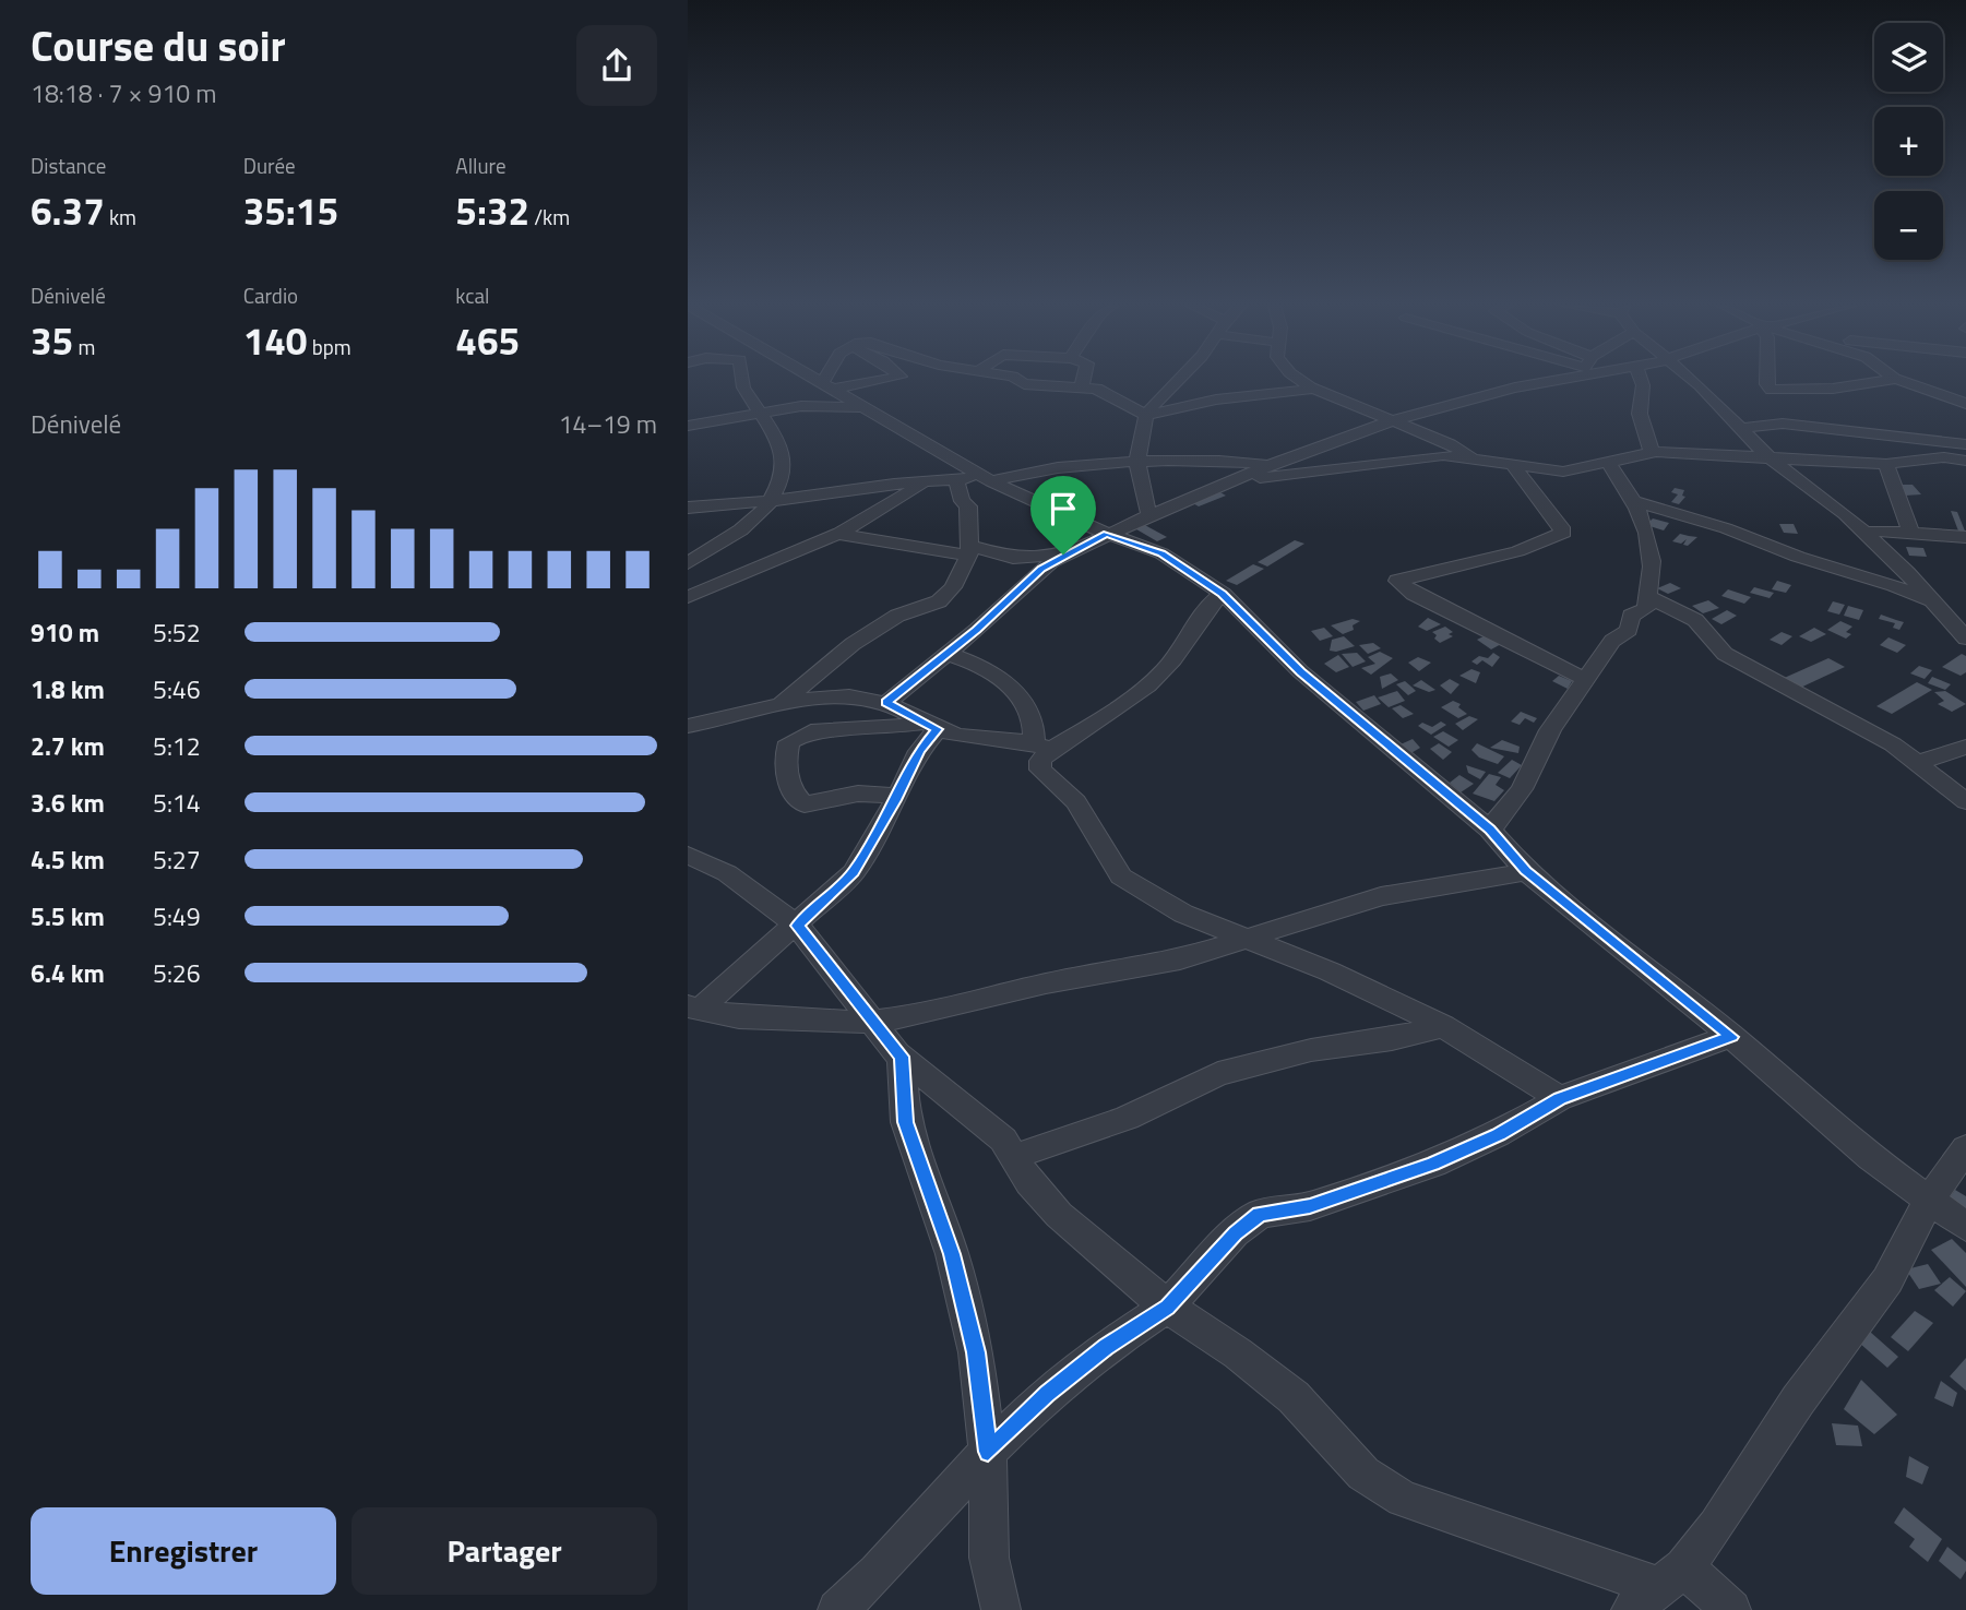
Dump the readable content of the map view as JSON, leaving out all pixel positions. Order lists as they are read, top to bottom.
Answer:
{
  "page": {
    "heading": ["Course du soir", "18:18 · 7 × 910 m"],
    "map_buttons": ["+", "−"],
    "stats": [
      ["Distance", "6.37 km"],
      ["Durée", "35:15"],
      ["Allure", "5:32 /km"],
      ["Dénivelé", "35 m"],
      ["Cardio", "140 bpm"],
      ["kcal", "465"]
    ],
    "chart": ["Dénivelé", "14–19 m"],
    "list": [
      {
        "name": "910 m",
        "note": "5:52"
      },
      {
        "name": "1.8 km",
        "note": "5:46"
      },
      {
        "name": "2.7 km",
        "note": "5:12"
      },
      {
        "name": "3.6 km",
        "note": "5:14"
      },
      {
        "name": "4.5 km",
        "note": "5:27"
      },
      {
        "name": "5.5 km",
        "note": "5:49"
      },
      {
        "name": "6.4 km",
        "note": "5:26"
      }
    ],
    "buttons": ["Enregistrer", "Partager"]
  }
}
